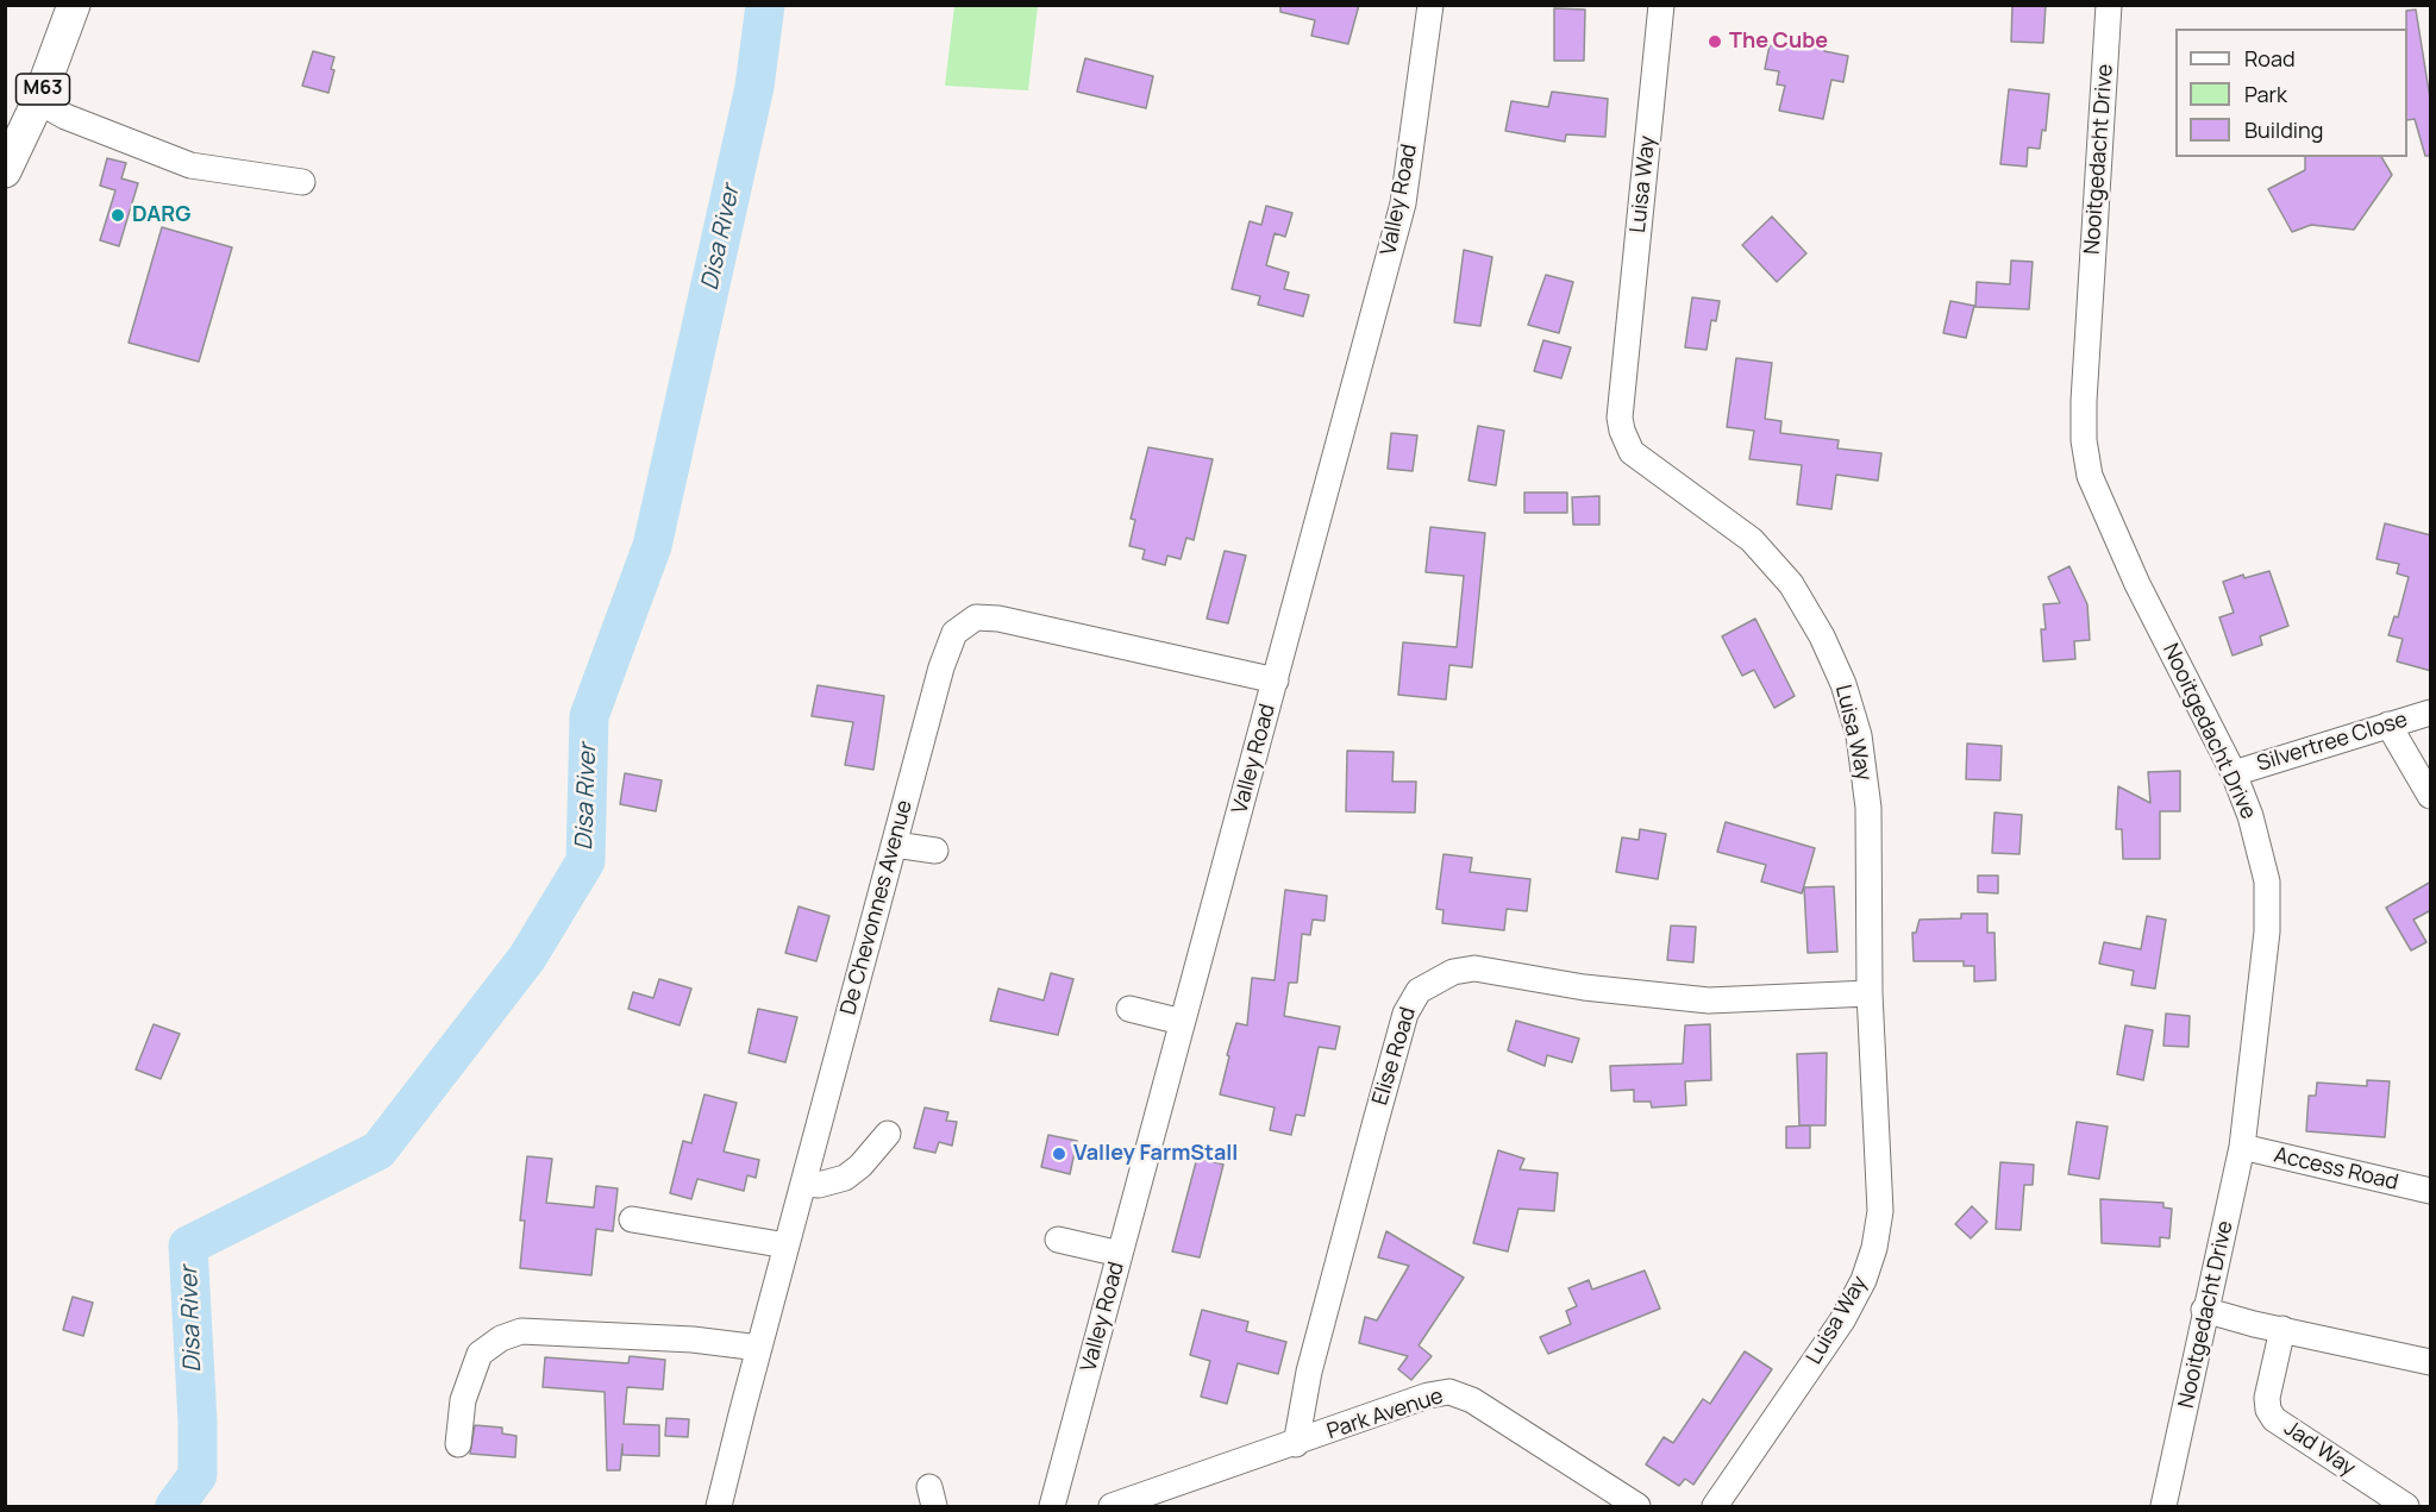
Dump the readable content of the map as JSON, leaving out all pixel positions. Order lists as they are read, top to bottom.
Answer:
{
  "streets": {
    "main road": ["M63"],
    "street": [
      "Nooitgedacht Drive",
      "Luisa Way",
      "Valley Road",
      "Silvertree Close",
      "De Chevonnes Avenue",
      "Elise Road",
      "Access Road",
      "Park Avenue",
      "Jad Way"
    ]
  },
  "crossings": [
    ["Nooitgedacht Drive", "Silvertree Close"],
    ["Nooitgedacht Drive", "Access Road"],
    ["Luisa Way", "Elise Road"],
    ["Valley Road", "De Chevonnes Avenue"],
    ["Elise Road", "Park Avenue"]
  ],
  "water": ["Disa River"],
  "places": ["The Cube", "DARG", "Valley FarmStall"],
  "legend": ["Road", "Park", "Building"]
}
